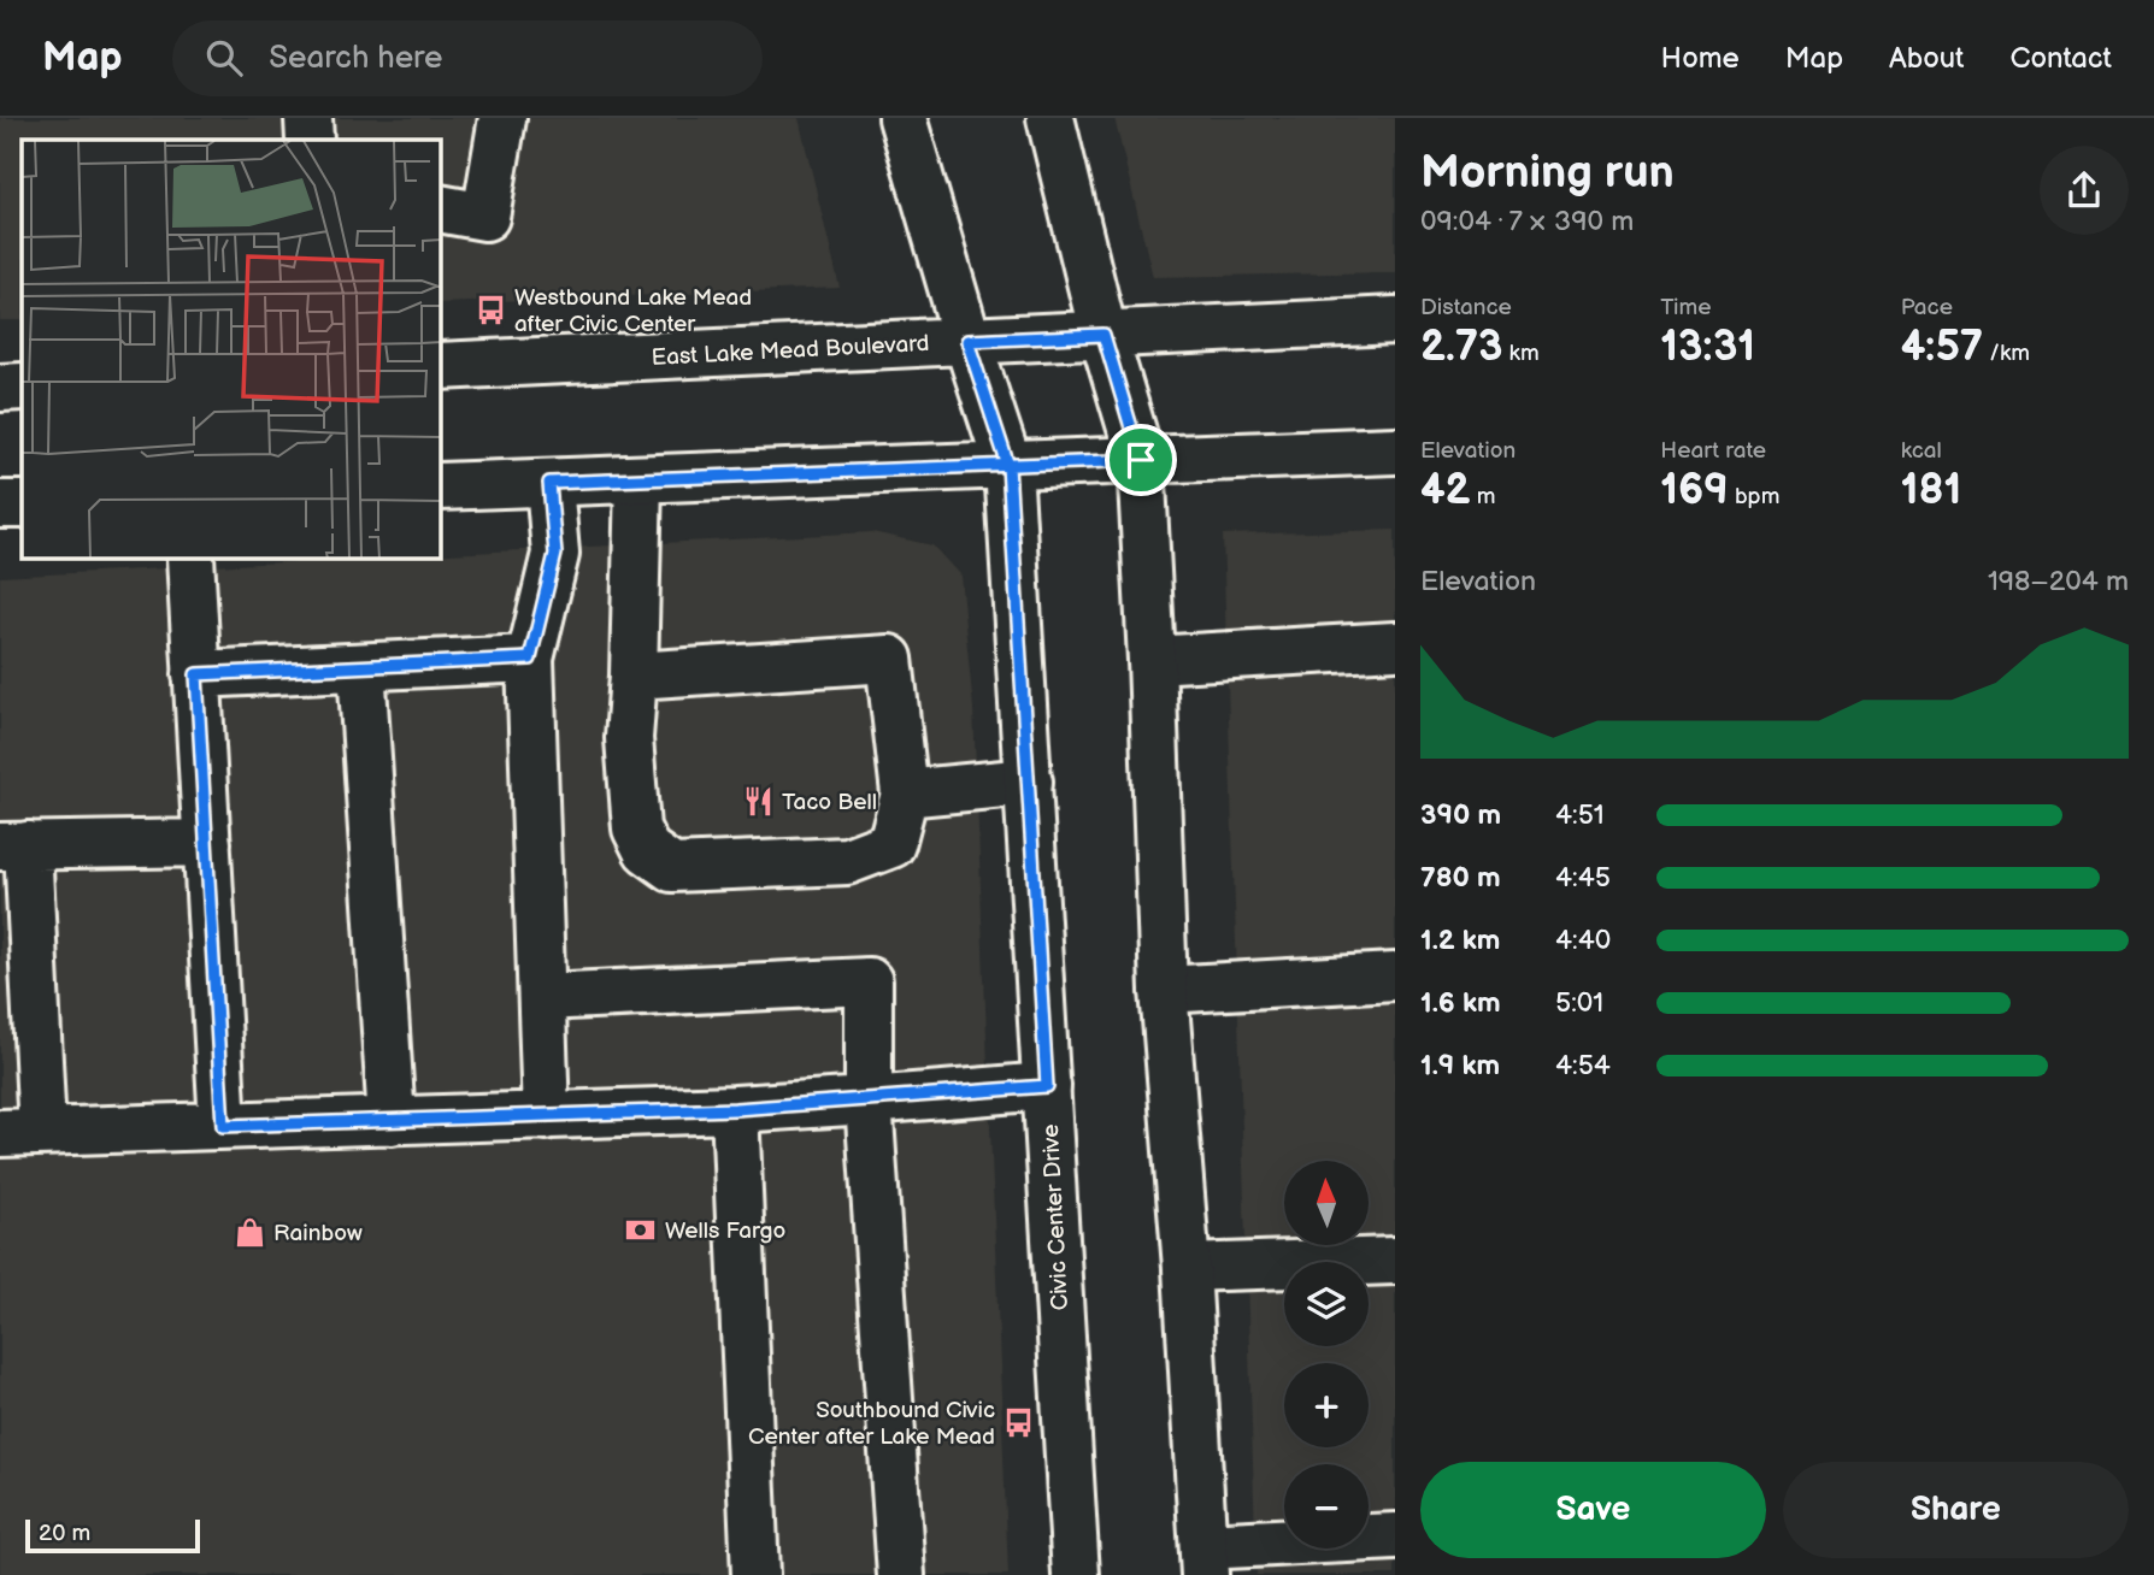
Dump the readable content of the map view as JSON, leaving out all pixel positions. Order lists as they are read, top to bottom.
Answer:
{
  "streets": {
    "main road": ["East Lake Mead Boulevard", "Civic Center Drive"]
  },
  "crossings": [
    ["East Lake Mead Boulevard", "Civic Center Drive"]
  ],
  "places": {
    "bus stop": ["Westbound Lake Mead after Civic Center", "Southbound Civic Center after Lake Mead"],
    "restaurant": ["Taco Bell"],
    "bank": ["Wells Fargo"],
    "shop": ["Rainbow"]
  },
  "scale_bar": "20 m",
  "north": "top",
  "page": {
    "header": "Map",
    "search": "Search here",
    "nav": [
      "Home",
      "Map",
      "About",
      "Contact"
    ],
    "heading": ["Morning run", "09:04 · 7 × 390 m"],
    "stats": [
      ["Distance", "2.73 km"],
      ["Time", "13:31"],
      ["Pace", "4:57 /km"],
      ["Elevation", "42 m"],
      ["Heart rate", "169 bpm"],
      ["kcal", "181"]
    ],
    "chart": ["Elevation", "198–204 m"],
    "list": [
      {
        "name": "390 m",
        "note": "4:51"
      },
      {
        "name": "780 m",
        "note": "4:45"
      },
      {
        "name": "1.2 km",
        "note": "4:40"
      },
      {
        "name": "1.6 km",
        "note": "5:01"
      },
      {
        "name": "1.9 km",
        "note": "4:54"
      }
    ],
    "map_buttons": ["+", "−"],
    "buttons": ["Save", "Share"],
    "scale": "20 m"
  }
}
